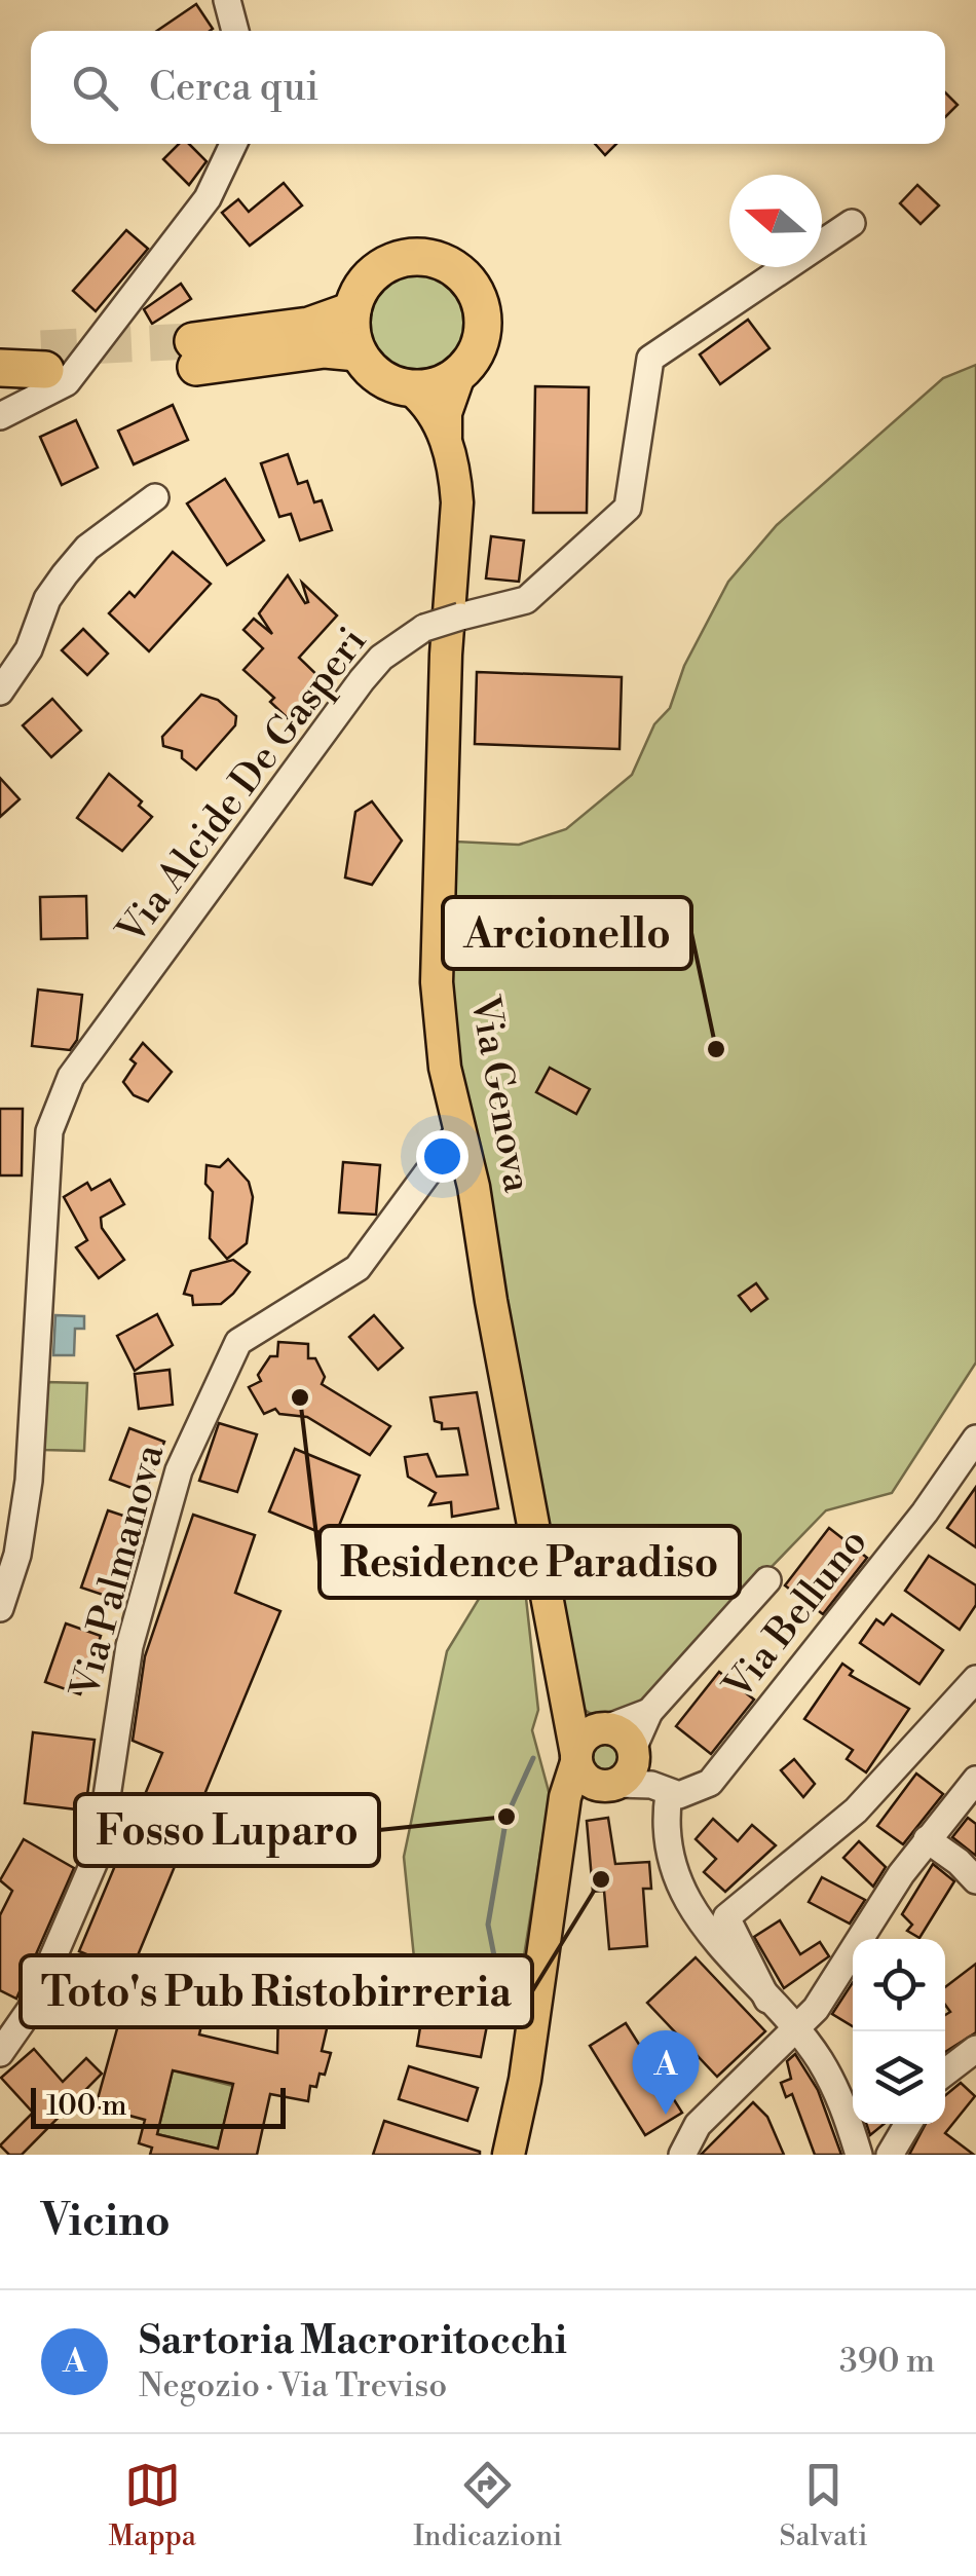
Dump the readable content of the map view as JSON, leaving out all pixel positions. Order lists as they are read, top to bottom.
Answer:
{
  "streets": {
    "highway": ["Via Genova"],
    "street": ["Via Alcide De Gasperi", "Via Palmanova", "Via Belluno"]
  },
  "crossings": [
    ["Via Genova", "Via Palmanova"],
    ["Via Genova", "Via Belluno"]
  ],
  "places": [
    "Arcionello",
    "Residence Paradiso",
    "Fosso Luparo",
    "Toto's Pub Ristobirreria"
  ],
  "scale_bar": "100 m",
  "north": "left",
  "page": {
    "search": "Cerca qui",
    "pins": "A",
    "scale": "100 m",
    "heading": "Vicino",
    "list": [
      {
        "mark": "A",
        "name": "Sartoria Macroritocchi",
        "note": "Negozio · Via Treviso",
        "value": "390 m"
      }
    ],
    "nav": ["Mappa", "Indicazioni", "Salvati"]
  }
}
